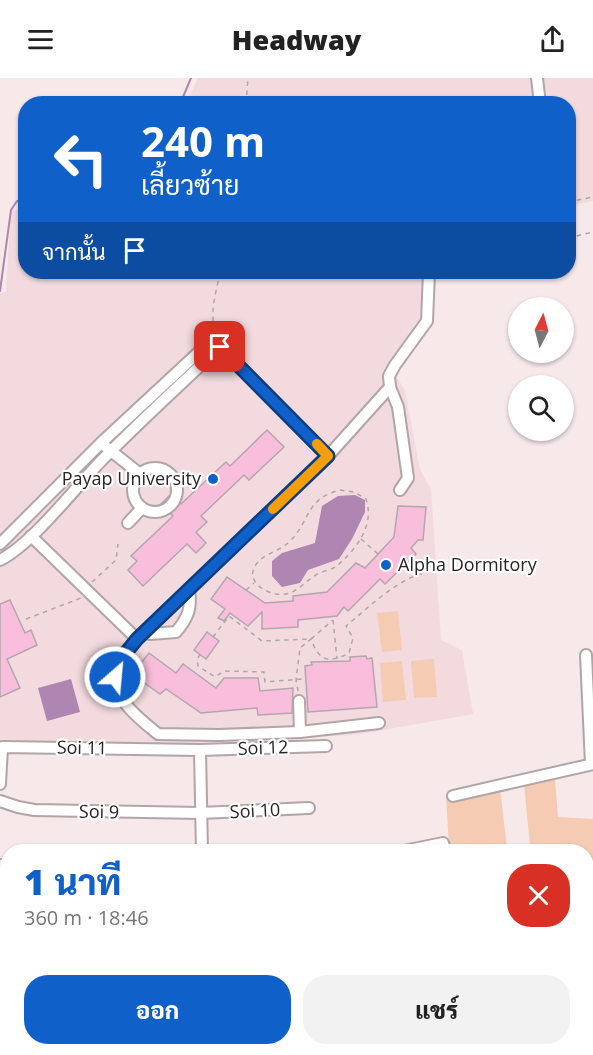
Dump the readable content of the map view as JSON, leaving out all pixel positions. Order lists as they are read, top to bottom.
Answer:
{
  "streets": {
    "street": [
      "Soi 11",
      "Soi 12",
      "Soi 10",
      "Soi 9"
    ]
  },
  "crossings": [
    ["Soi 11", "Soi 12"],
    ["Soi 10", "Soi 9"]
  ],
  "places": ["Payap University", "Alpha Dormitory"],
  "north": "top",
  "page": {
    "header": "Headway",
    "turn": ["240 m", "เลี้ยวซ้าย"],
    "then": "จากนั้น",
    "heading": ["1 นาที", "360 m · 18:46"],
    "buttons": ["ออก", "แชร์"]
  }
}
